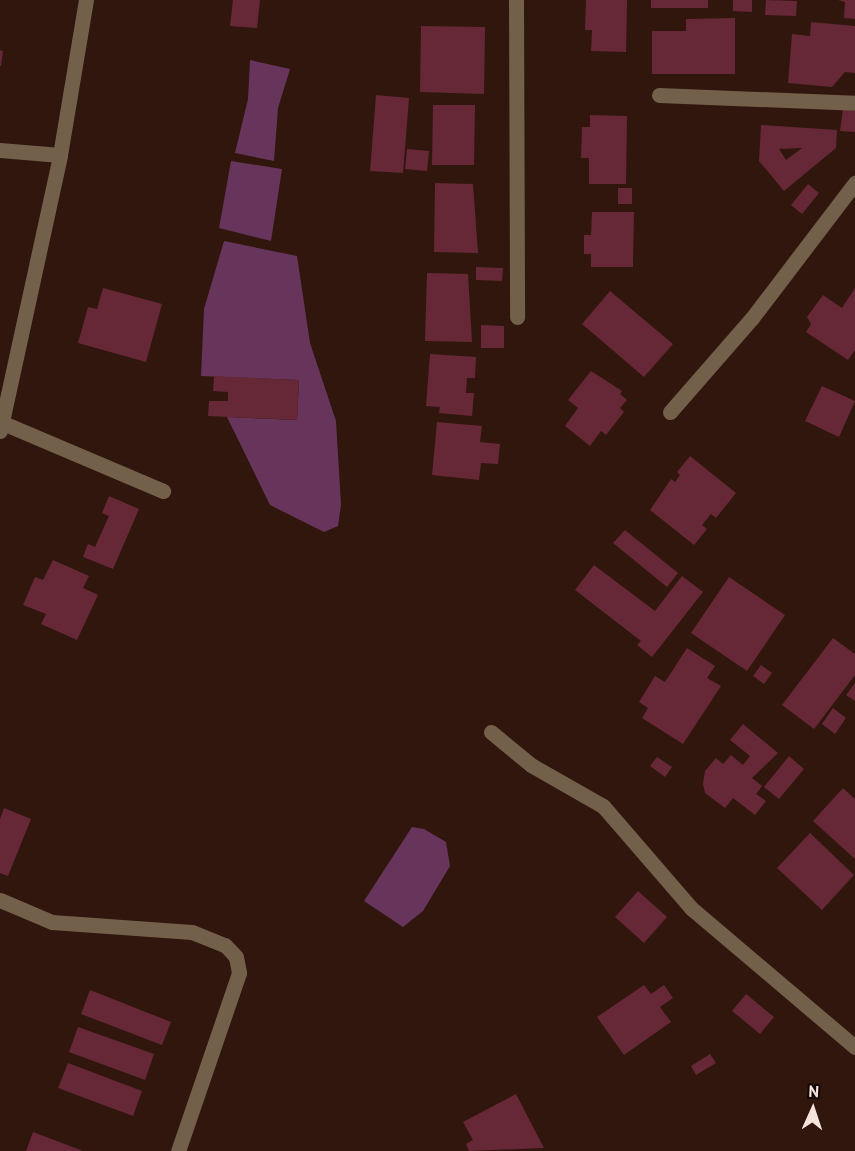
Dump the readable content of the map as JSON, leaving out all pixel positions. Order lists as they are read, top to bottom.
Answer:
{
  "north": "top"
}
